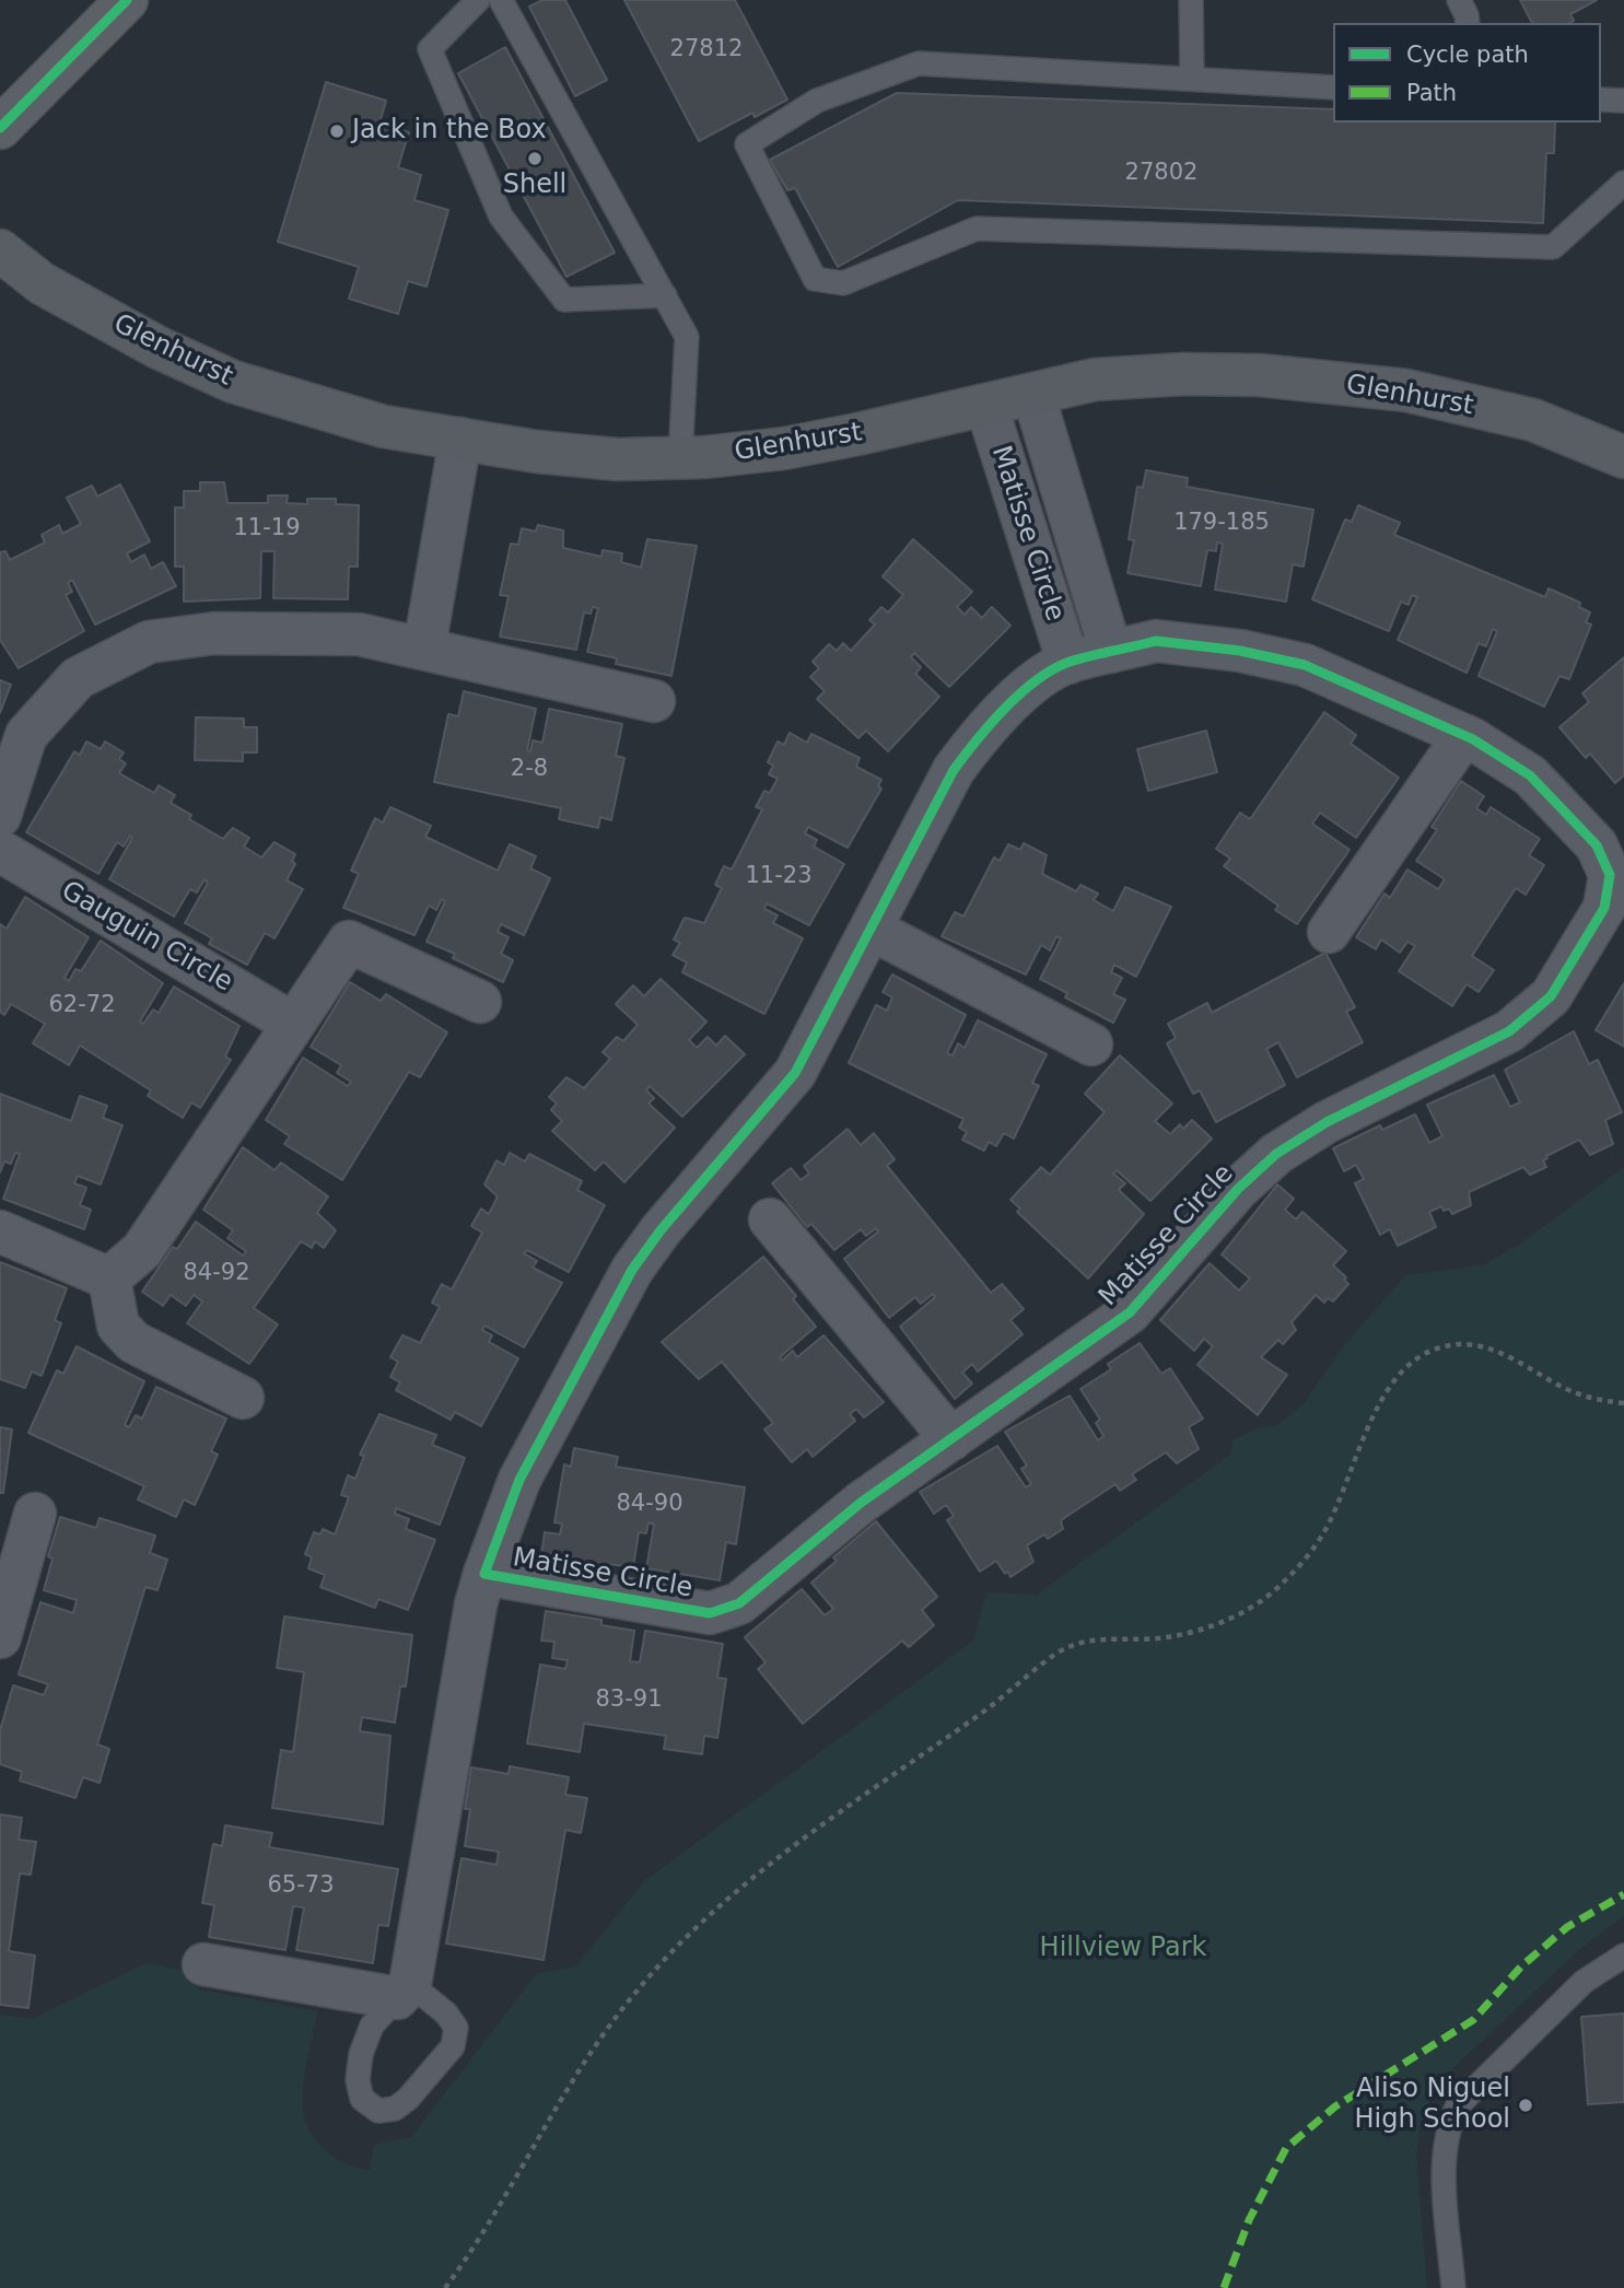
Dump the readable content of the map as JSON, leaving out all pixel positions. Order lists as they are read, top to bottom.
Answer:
{
  "streets": {
    "street": ["Glenhurst", "Matisse Circle", "Gauguin Circle"]
  },
  "crossings": [
    ["Glenhurst", "Matisse Circle"]
  ],
  "parks": ["Hillview Park"],
  "places": ["Jack in the Box", "Shell", "Aliso Niguel High School"],
  "house_numbers": [
    "27812",
    "27802",
    "179-185",
    "11-19",
    "2-8",
    "11-23",
    "62-72",
    "84-92",
    "84-90",
    "83-91",
    "65-73"
  ],
  "legend": ["Cycle path", "Path"]
}
